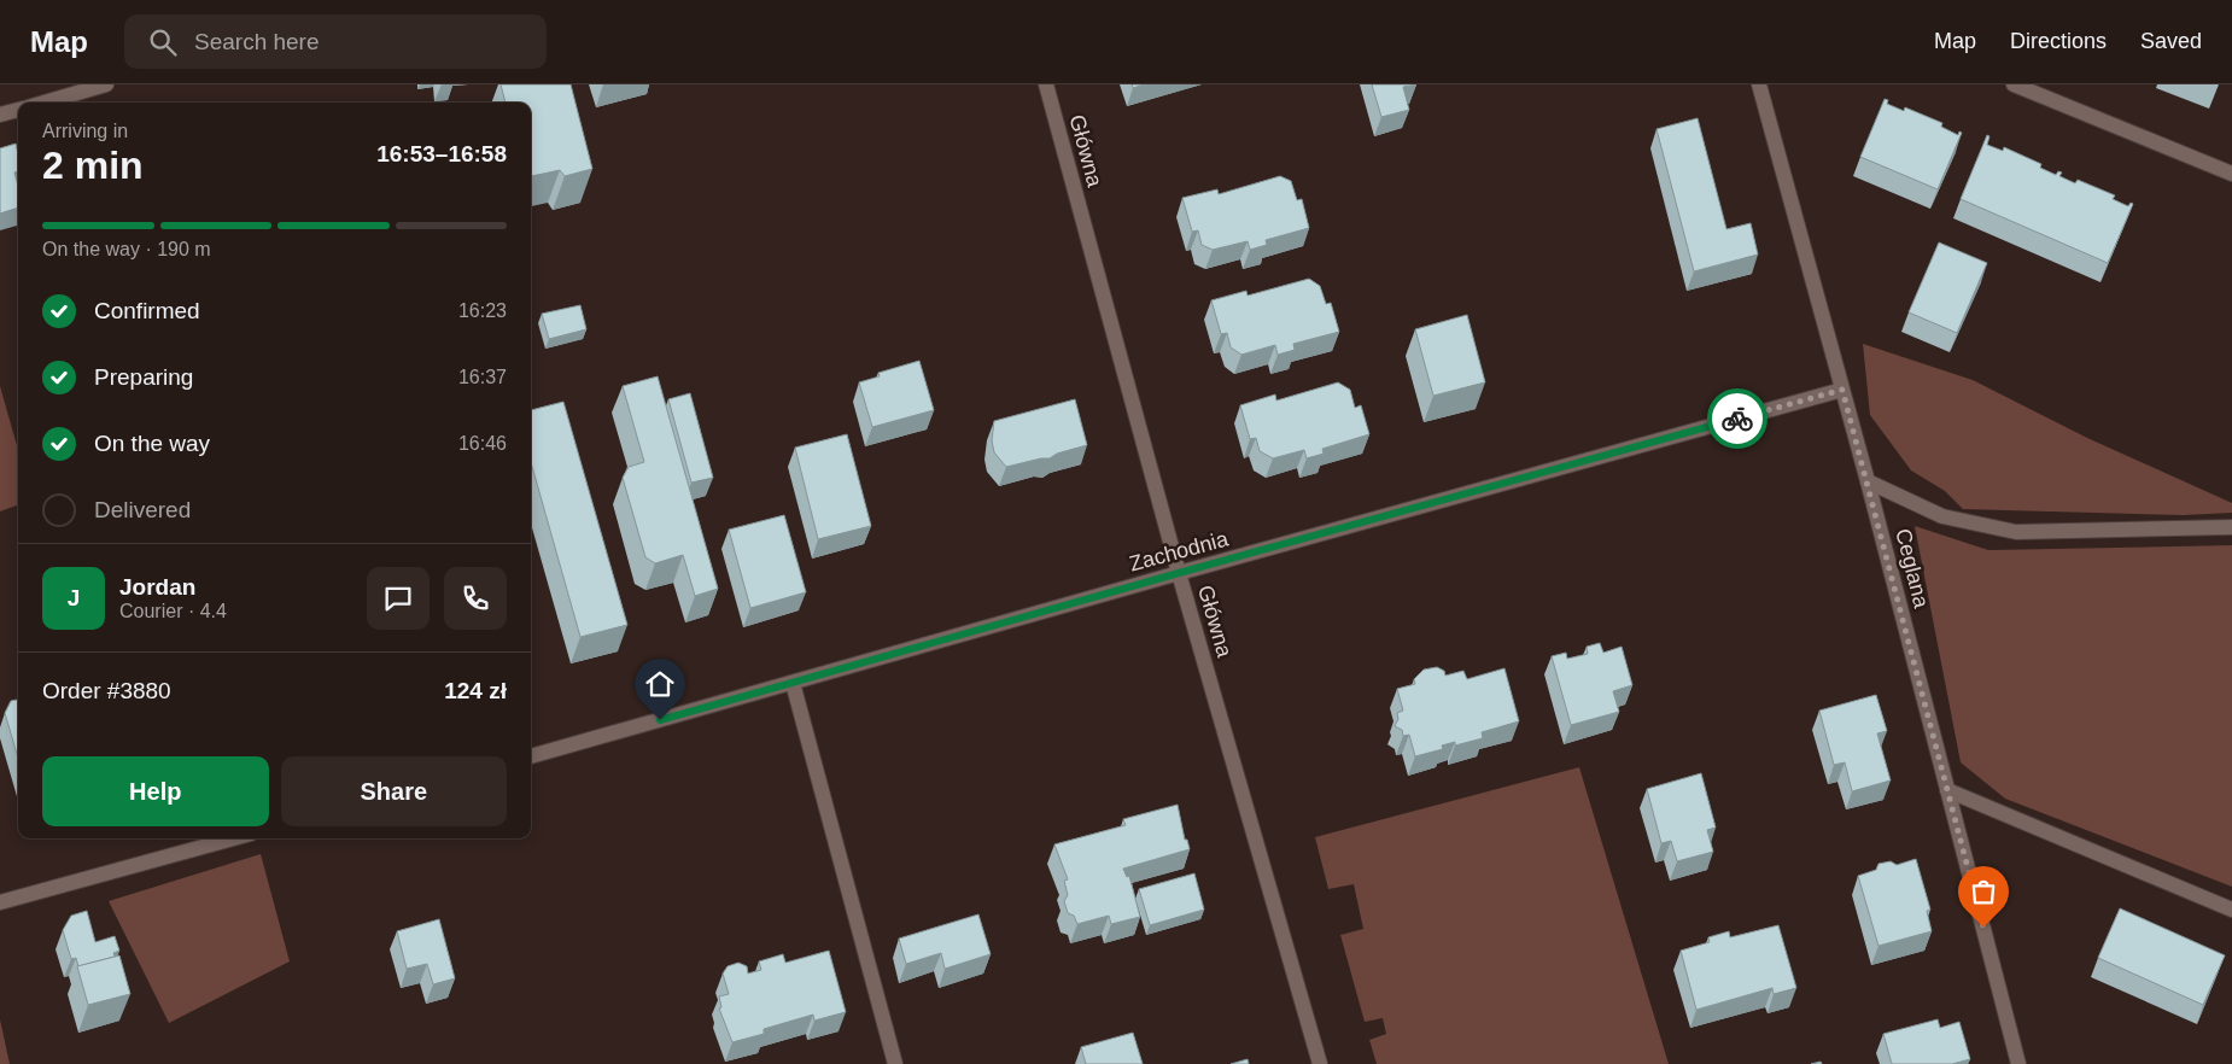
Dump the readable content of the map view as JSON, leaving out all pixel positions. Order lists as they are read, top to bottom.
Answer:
{
  "streets": {
    "street": ["Główna", "Zachodnia", "Ceglana"]
  },
  "crossings": [
    ["Główna", "Zachodnia"],
    ["Zachodnia", "Ceglana"]
  ],
  "page": {
    "header": "Map",
    "search": "Search here",
    "nav": ["Map", "Directions", "Saved"],
    "heading": ["2 min", "Arriving in", "16:53–16:58"],
    "panel": [
      "Jordan",
      "Courier · 4.4",
      "Order #3880",
      "124 zł"
    ],
    "bar": "On the way · 190 m",
    "list": [
      ["Confirmed", "16:23"],
      ["Preparing", "16:37"],
      ["On the way", "16:46"],
      "Delivered"
    ],
    "round": "J",
    "buttons": ["Help", "Share"]
  }
}
